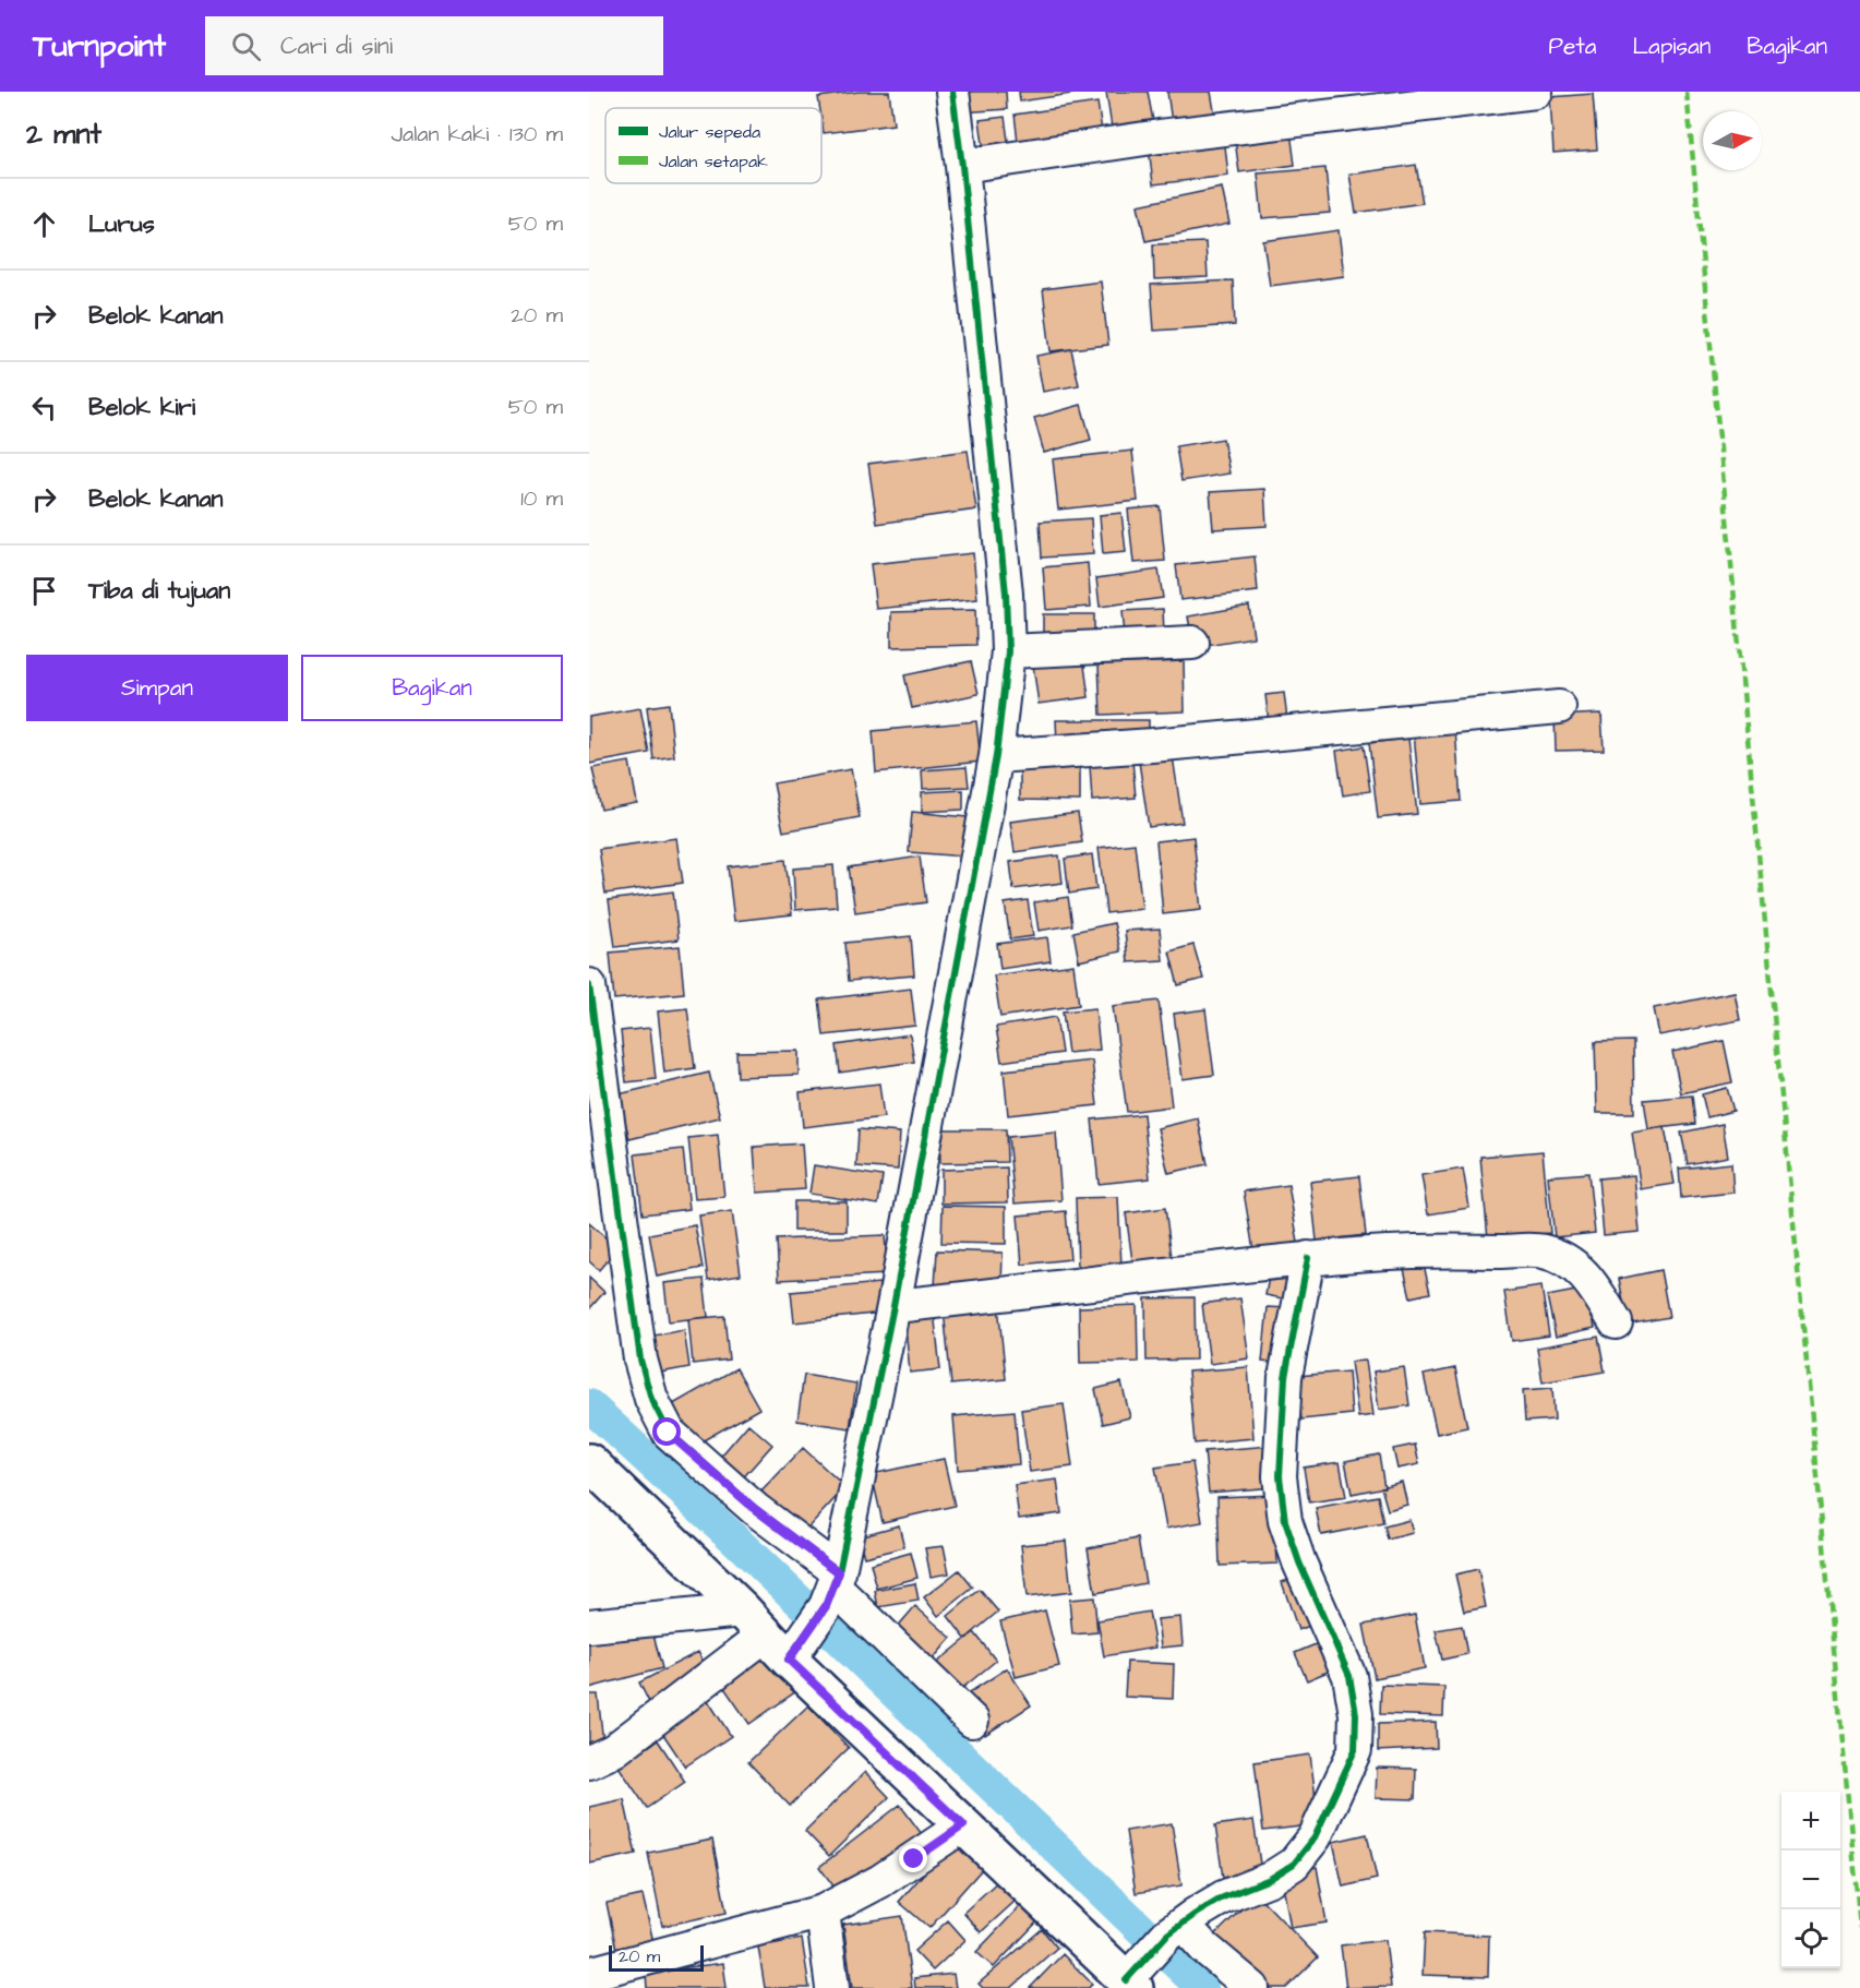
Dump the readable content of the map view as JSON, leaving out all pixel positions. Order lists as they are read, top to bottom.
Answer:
{
  "legend": ["Jalur sepeda", "Jalan setapak"],
  "scale_bar": "20 m",
  "north": "right",
  "page": {
    "header": "Turnpoint",
    "search": "Cari di sini",
    "nav": ["Peta", "Lapisan", "Bagikan"],
    "heading": ["2 mnt", "Jalan kaki · 130 m"],
    "list": [
      ["Lurus", "50 m"],
      ["Belok kanan", "20 m"],
      ["Belok kiri", "50 m"],
      ["Belok kanan", "10 m"],
      "Tiba di tujuan"
    ],
    "buttons": ["Simpan", "Bagikan"],
    "map_buttons": ["+", "−"],
    "scale": "20 m"
  }
}
